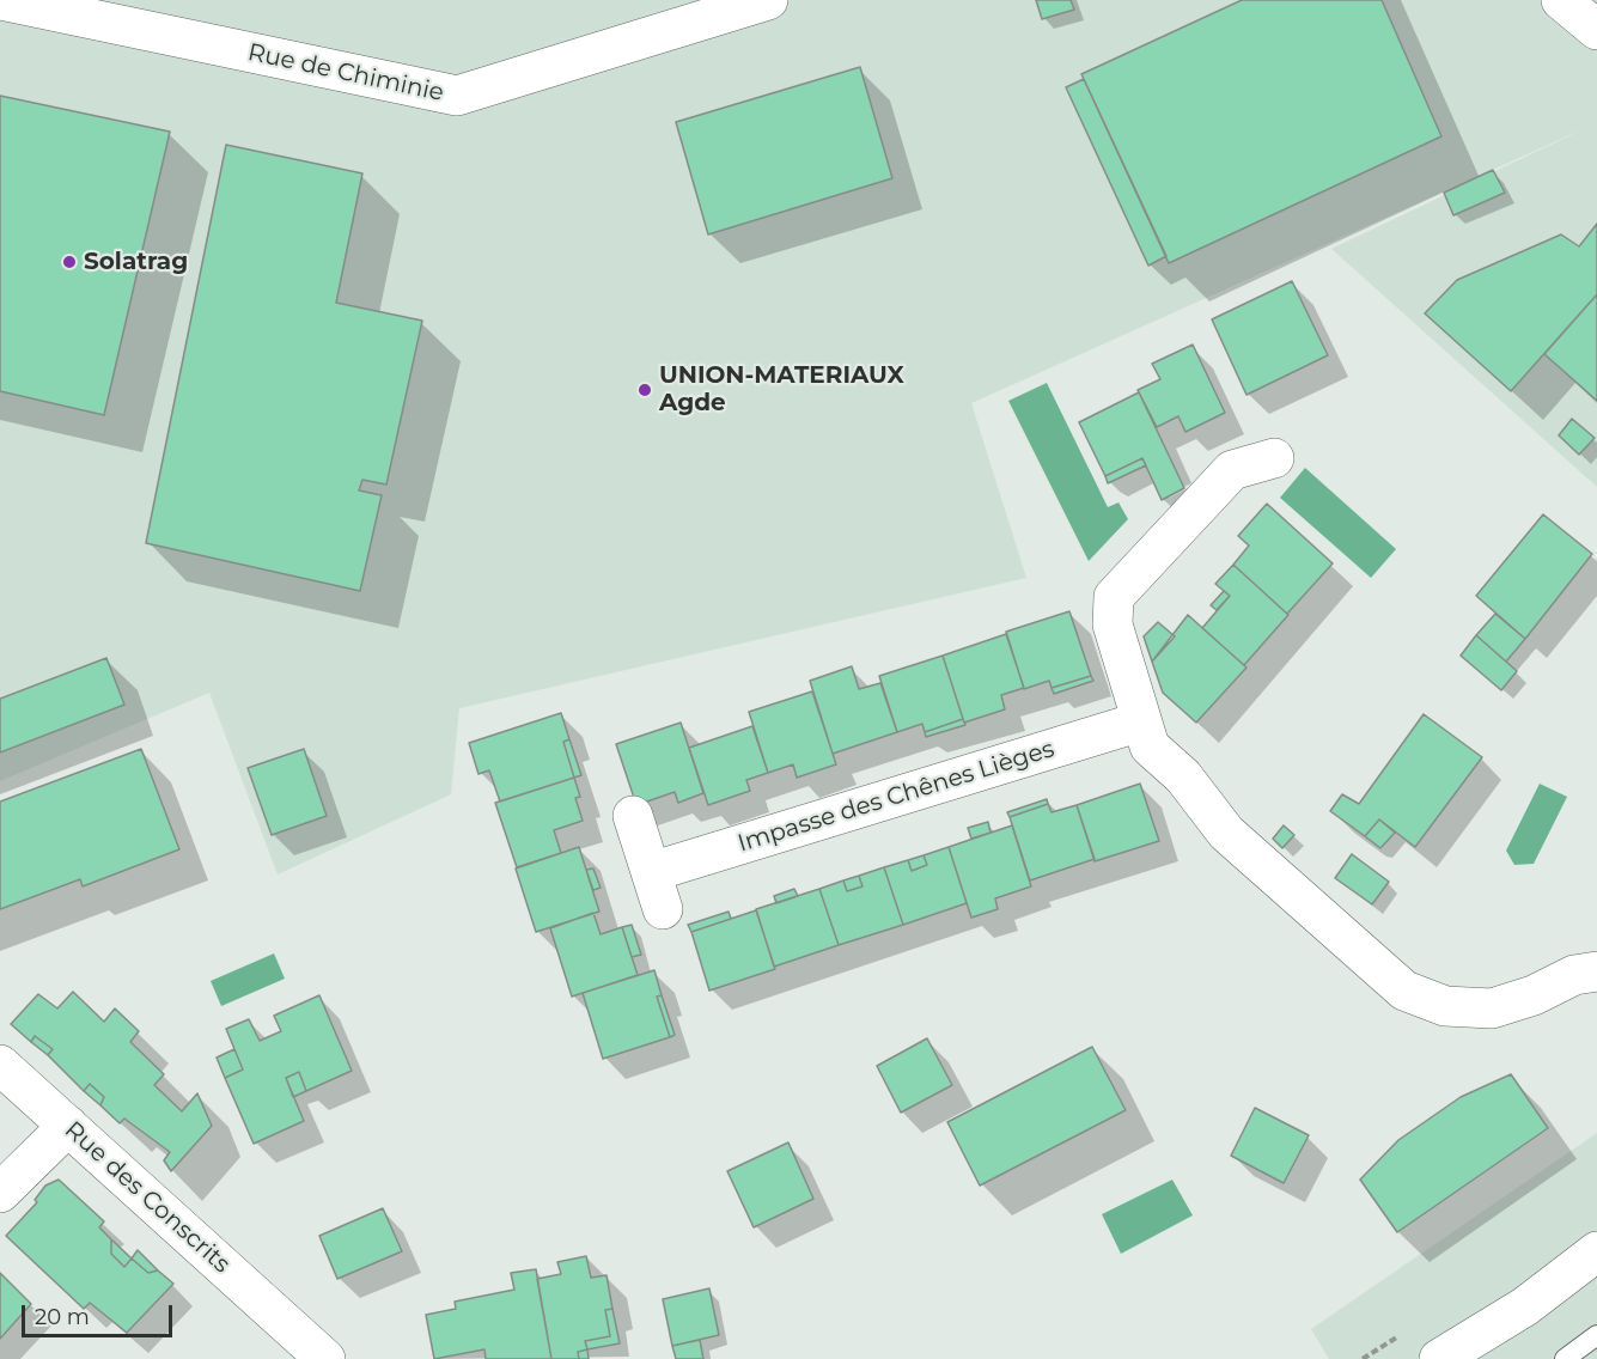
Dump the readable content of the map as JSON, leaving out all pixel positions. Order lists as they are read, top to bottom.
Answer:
{
  "streets": {
    "street": ["Rue de Chiminie", "Impasse des Chênes Lièges", "Rue des Conscrits"]
  },
  "places": ["Solatrag", "UNION-MATERIAUX Agde"],
  "scale_bar": "20 m"
}
